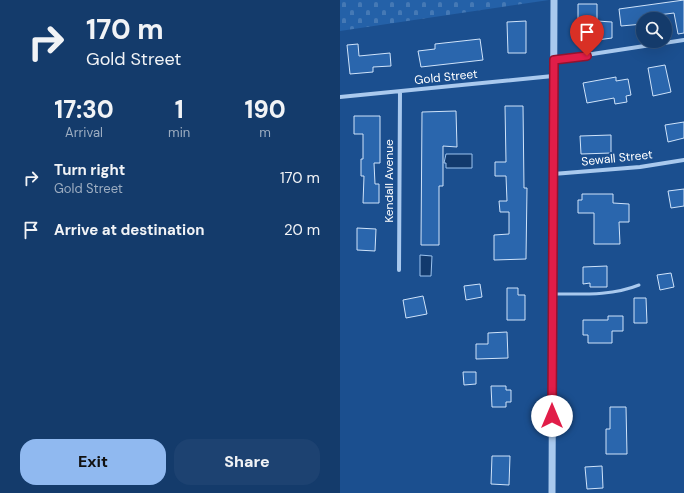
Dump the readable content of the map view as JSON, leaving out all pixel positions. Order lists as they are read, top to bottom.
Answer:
{
  "streets": {
    "street": ["Gold Street", "Sewall Street", "Kendall Avenue"]
  },
  "crossings": [
    ["Gold Street", "Kendall Avenue"]
  ],
  "page": {
    "turn": ["170 m", "Gold Street"],
    "eta": [
      "17:30",
      "Arrival",
      "1",
      "min",
      "190",
      "m"
    ],
    "list": [
      {
        "name": "Turn right",
        "note": "Gold Street",
        "value": "170 m"
      },
      {
        "name": "Arrive at destination",
        "value": "20 m"
      }
    ],
    "buttons": ["Exit", "Share"]
  }
}
